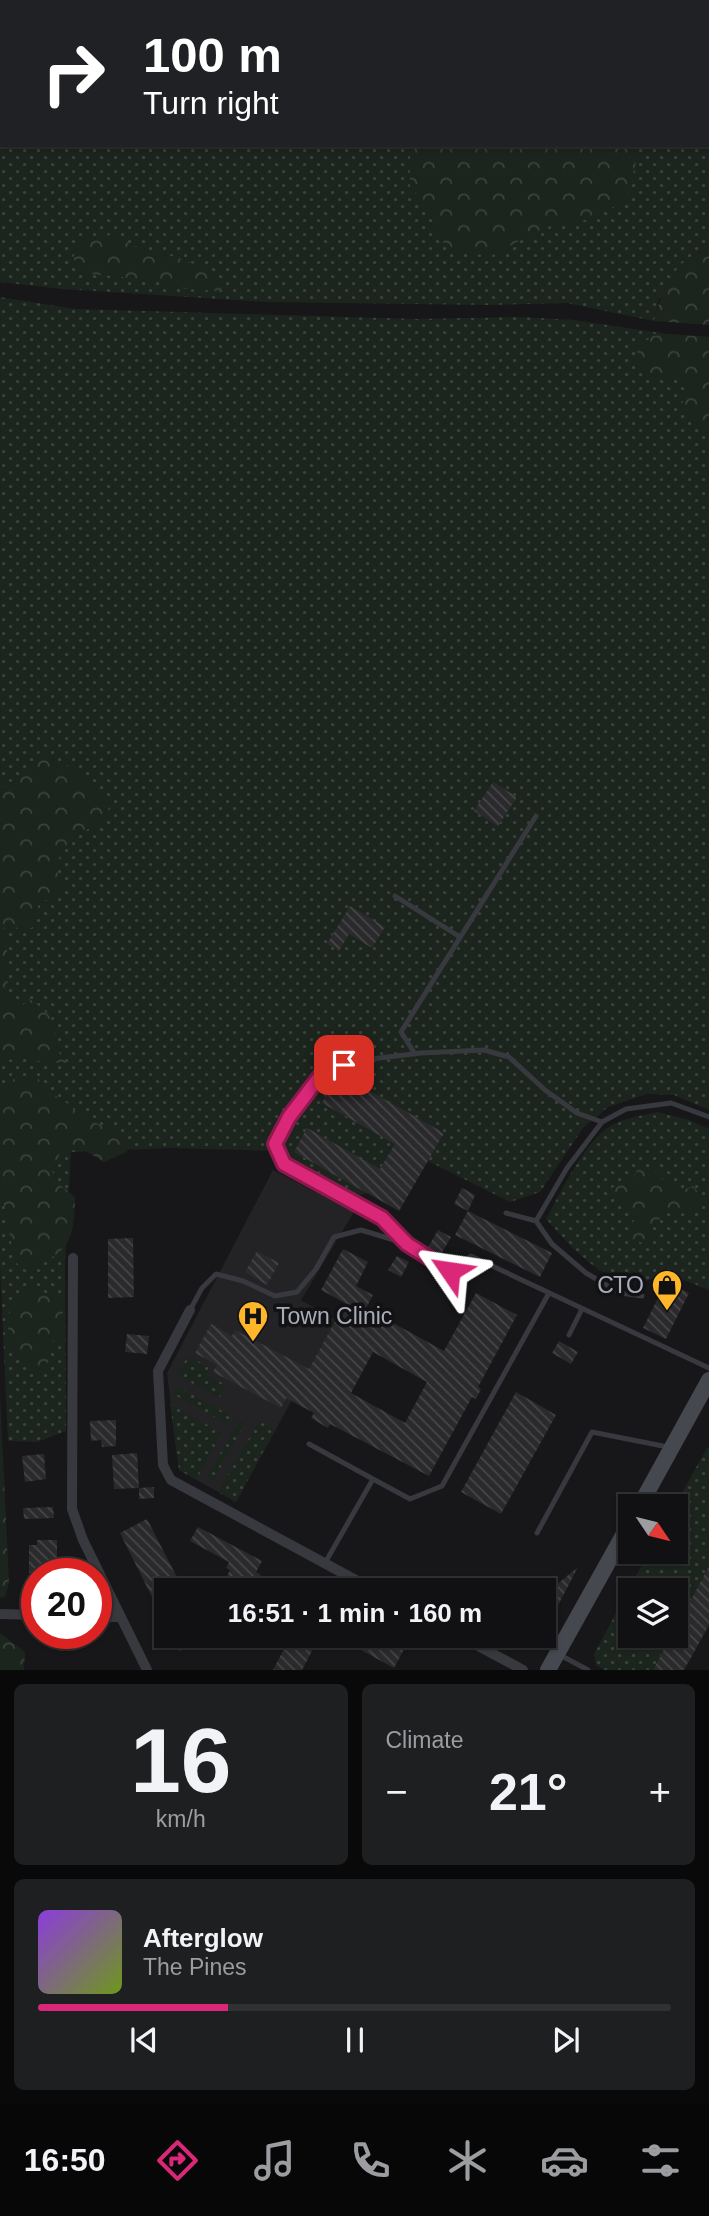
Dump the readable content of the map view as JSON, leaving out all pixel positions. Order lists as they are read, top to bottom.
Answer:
{
  "places": {
    "shop": ["СТО"],
    "hospital": ["Town Clinic"]
  },
  "north": "bottom right",
  "page": {
    "turn": ["100 m", "Turn right"],
    "limit": "20",
    "trip": "16:51 · 1 min · 160 m",
    "tile": [
      ["16", "km/h"],
      "Climate"
    ],
    "heat": ["−", "21°", "+"],
    "song": ["Afterglow", "The Pines"],
    "tabs": "16:50"
  }
}
